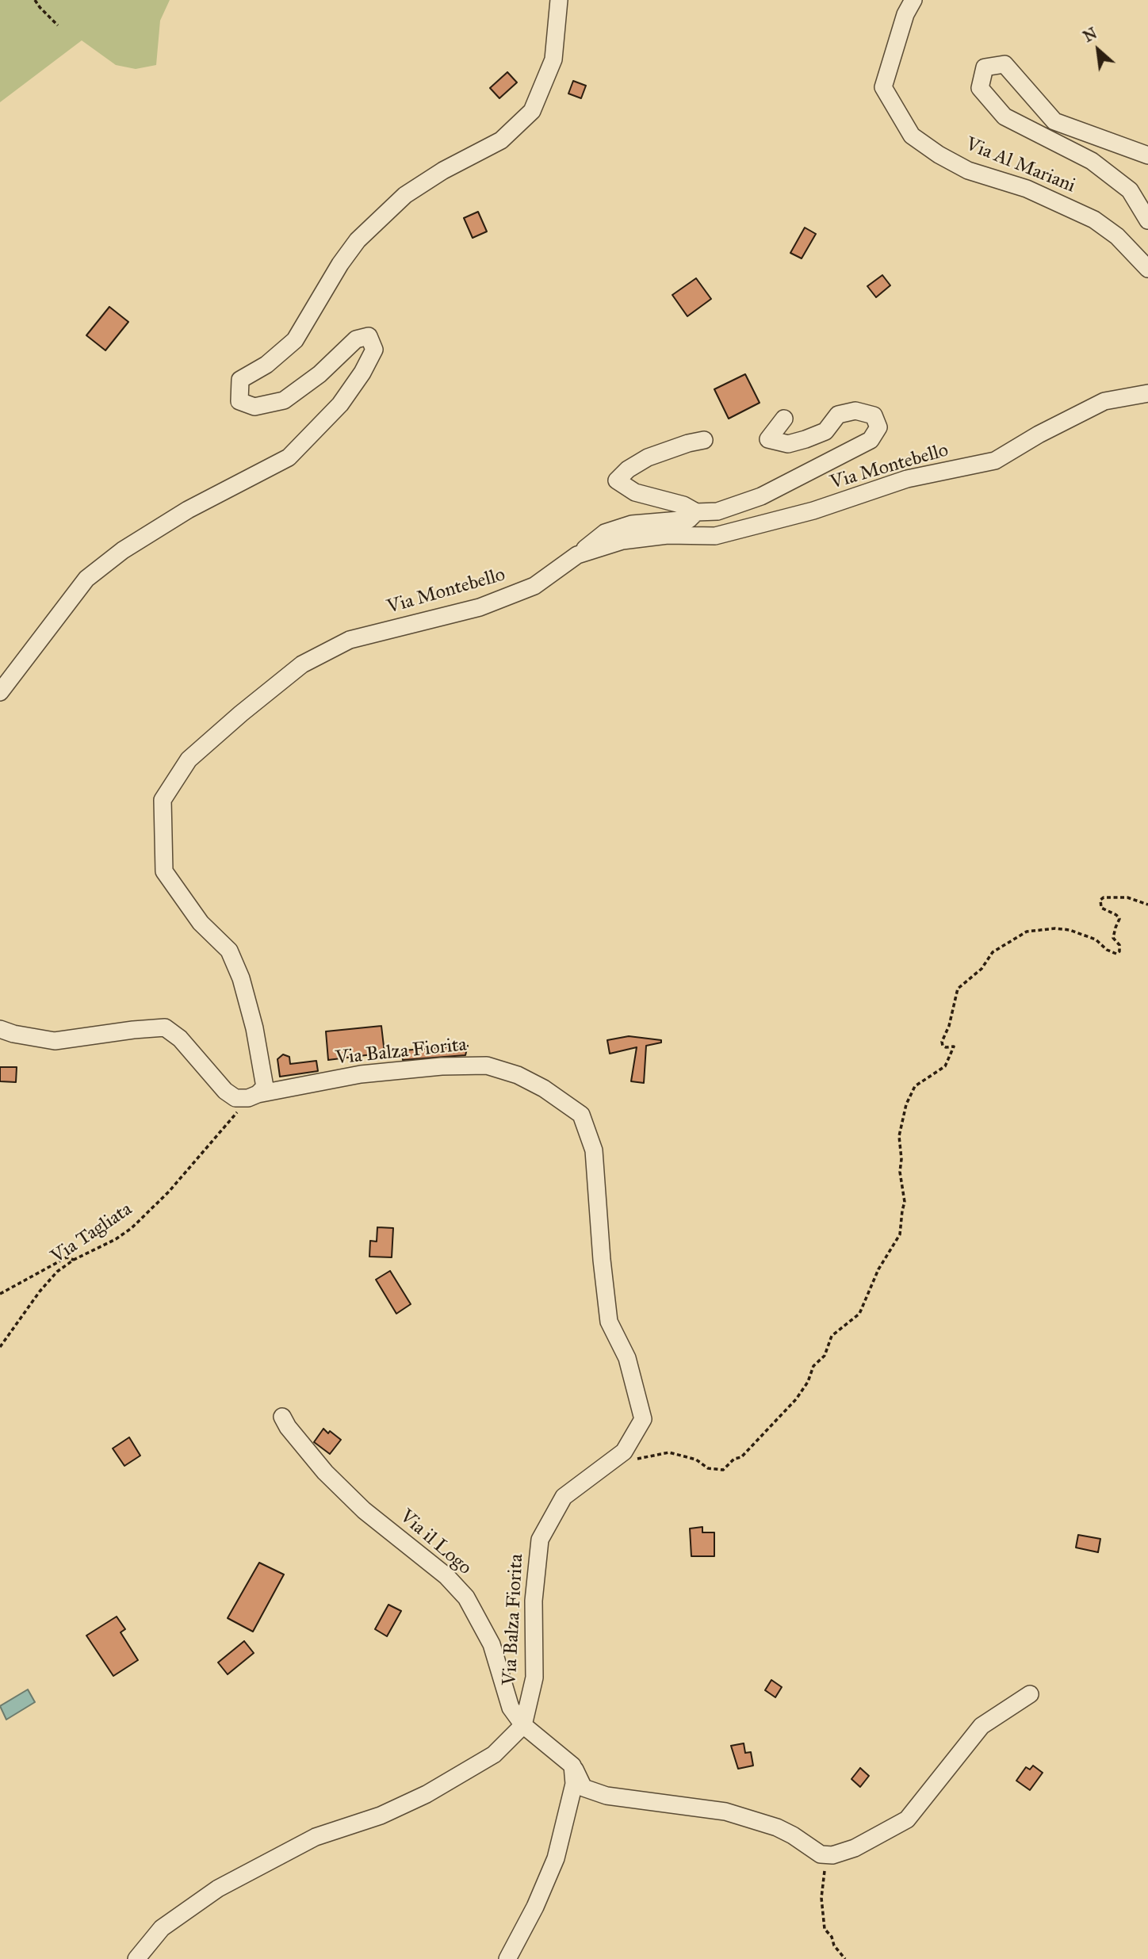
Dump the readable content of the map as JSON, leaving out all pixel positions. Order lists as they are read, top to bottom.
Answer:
{
  "streets": {
    "street": [
      "Via Al Mariani",
      "Via Montebello",
      "Via Balza Fiorita",
      "Via il Logo"
    ],
    "path": ["Via Tagliata"]
  },
  "crossings": [
    ["Via Montebello", "Via Balza Fiorita"],
    ["Via Montebello", "Via Tagliata"],
    ["Via Balza Fiorita", "Via Tagliata"],
    ["Via Balza Fiorita", "Via il Logo"]
  ],
  "north": "top left"
}
